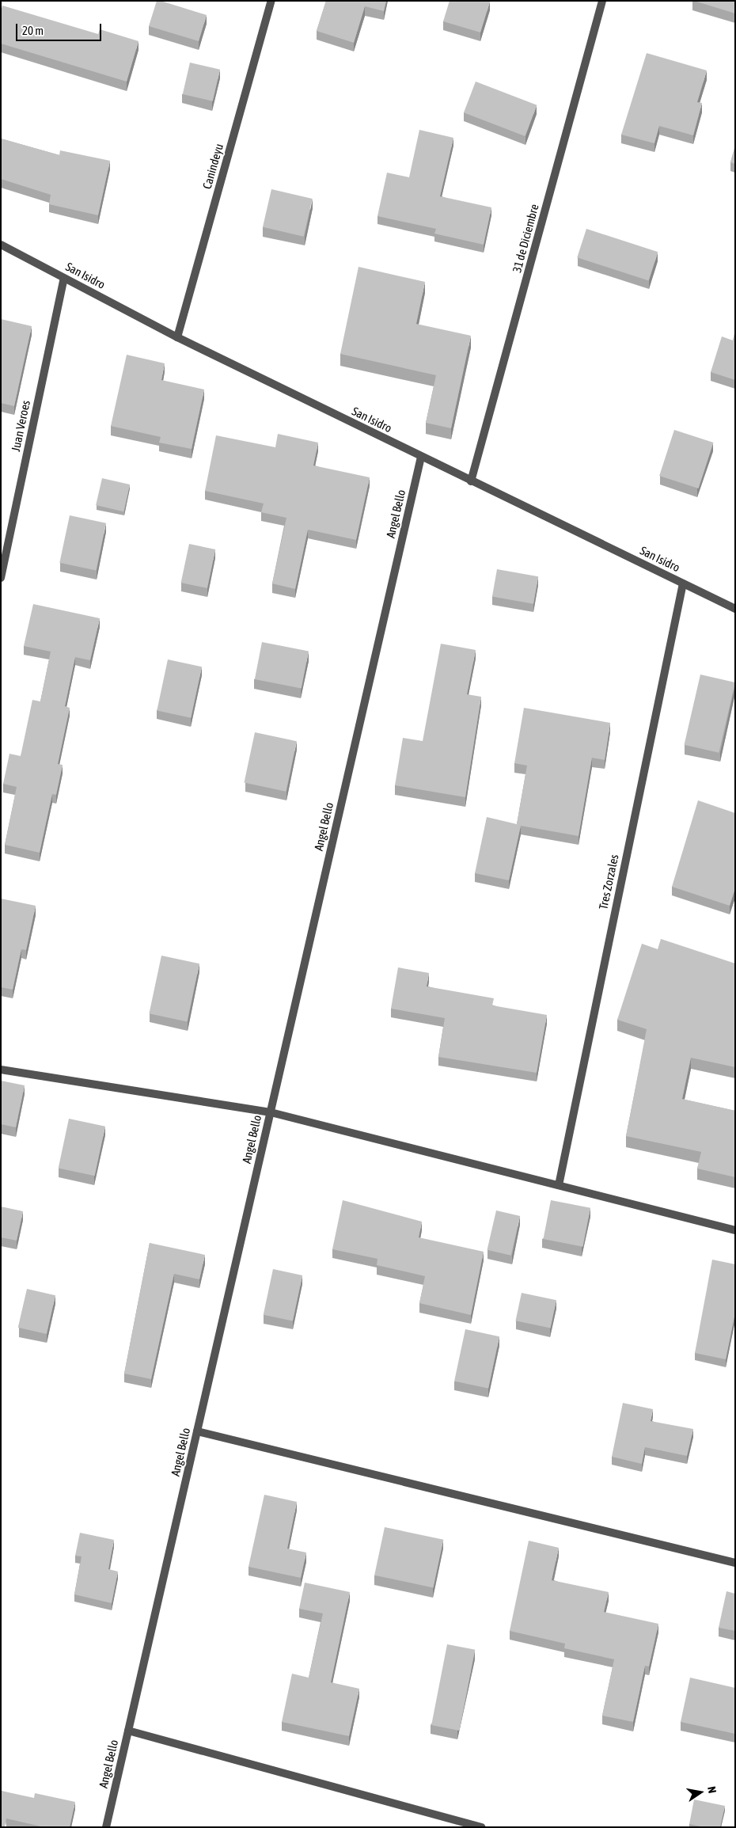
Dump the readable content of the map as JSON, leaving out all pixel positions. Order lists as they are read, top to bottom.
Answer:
{
  "streets": {
    "street": [
      "Canindeyu",
      "31 de Diciembre",
      "San Isidro",
      "Juan Veroes",
      "Angel Bello",
      "Tres Zorzales"
    ]
  },
  "crossings": [
    ["Canindeyu", "San Isidro"],
    ["31 de Diciembre", "San Isidro"],
    ["San Isidro", "Juan Veroes"],
    ["San Isidro", "Angel Bello"],
    ["San Isidro", "Tres Zorzales"]
  ],
  "scale_bar": "20 m",
  "north": "right"
}
